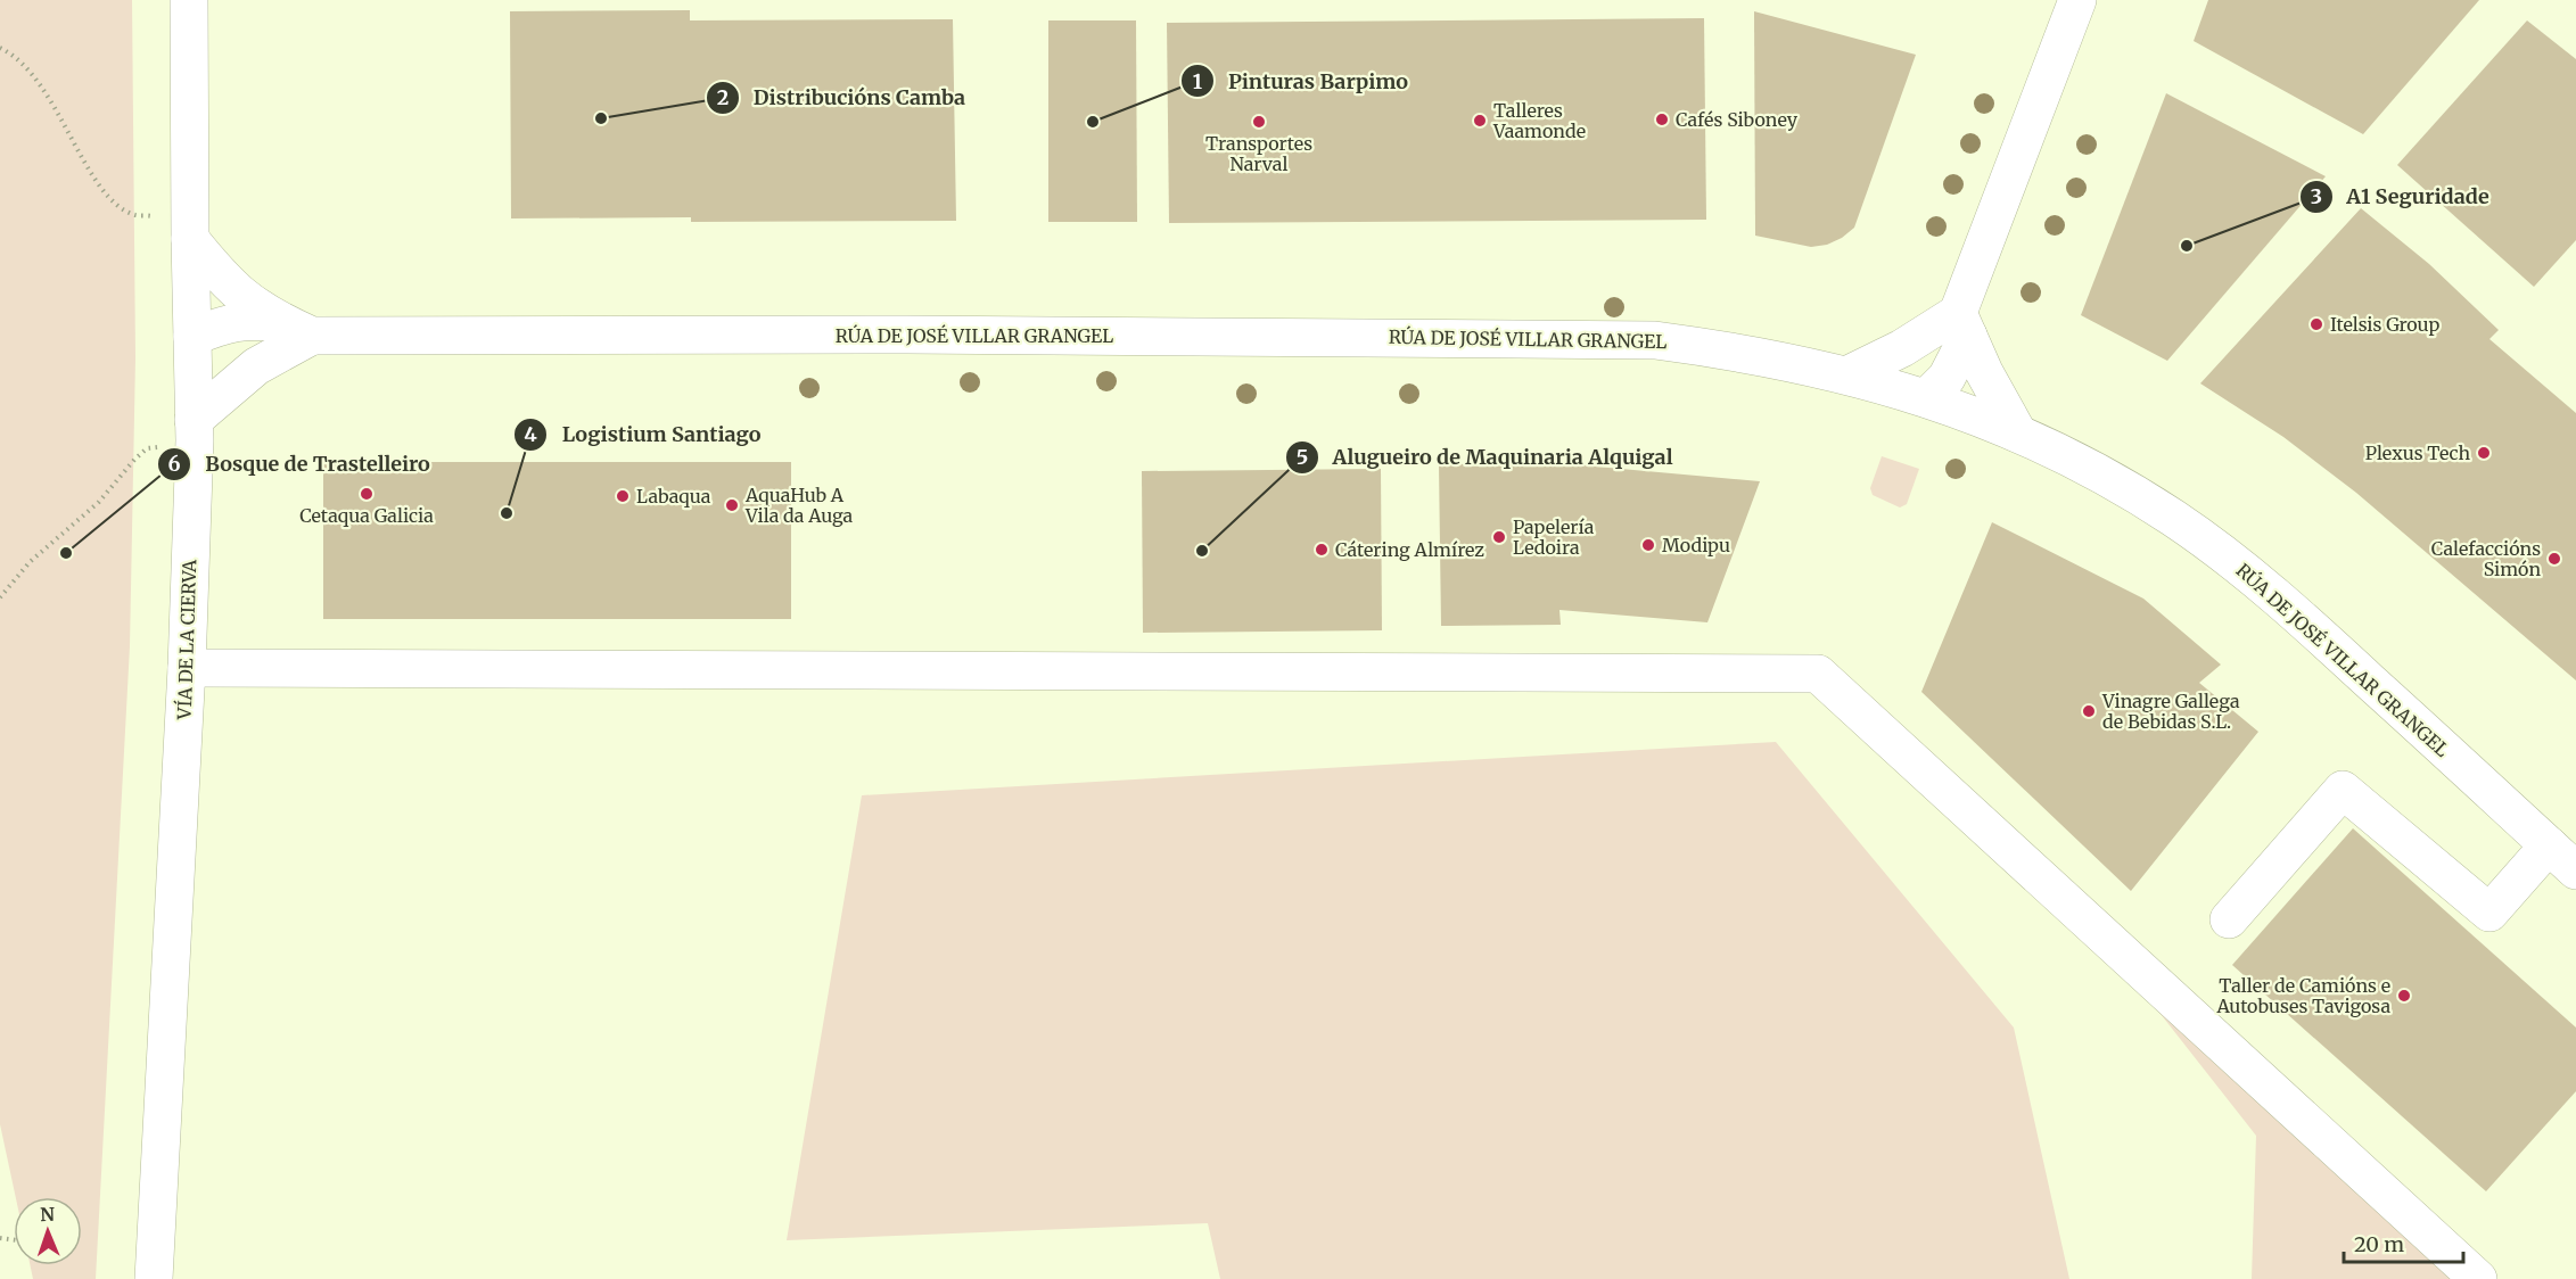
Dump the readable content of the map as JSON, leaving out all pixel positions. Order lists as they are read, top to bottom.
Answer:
{
  "streets": {
    "street": ["RÚA DE JOSÉ VILLAR GRANGEL", "VÍA DE LA CIERVA"]
  },
  "crossings": [
    ["RÚA DE JOSÉ VILLAR GRANGEL", "VÍA DE LA CIERVA"]
  ],
  "places": [
    "Distribucións Camba",
    "Cafés Siboney",
    "Talleres Vaamonde",
    "Pinturas Barpimo",
    "Transportes Narval",
    "A1 Seguridade",
    "Itelsis Group",
    "Plexus Tech",
    "Cetaqua Galicia",
    "Labaqua",
    "AquaHub A Vila da Auga",
    "Logistium Santiago",
    "Papelería Ledoira",
    "Modipu",
    "Cátering Almírez",
    "Alugueiro de Maquinaria Alquigal",
    "Bosque de Trastelleiro",
    "Calefaccións Simón",
    "Vinagre Gallega de Bebidas S.L.",
    "Taller de Camións e Autobuses Tavigosa"
  ],
  "scale_bar": "20 m",
  "north": "top"
}
